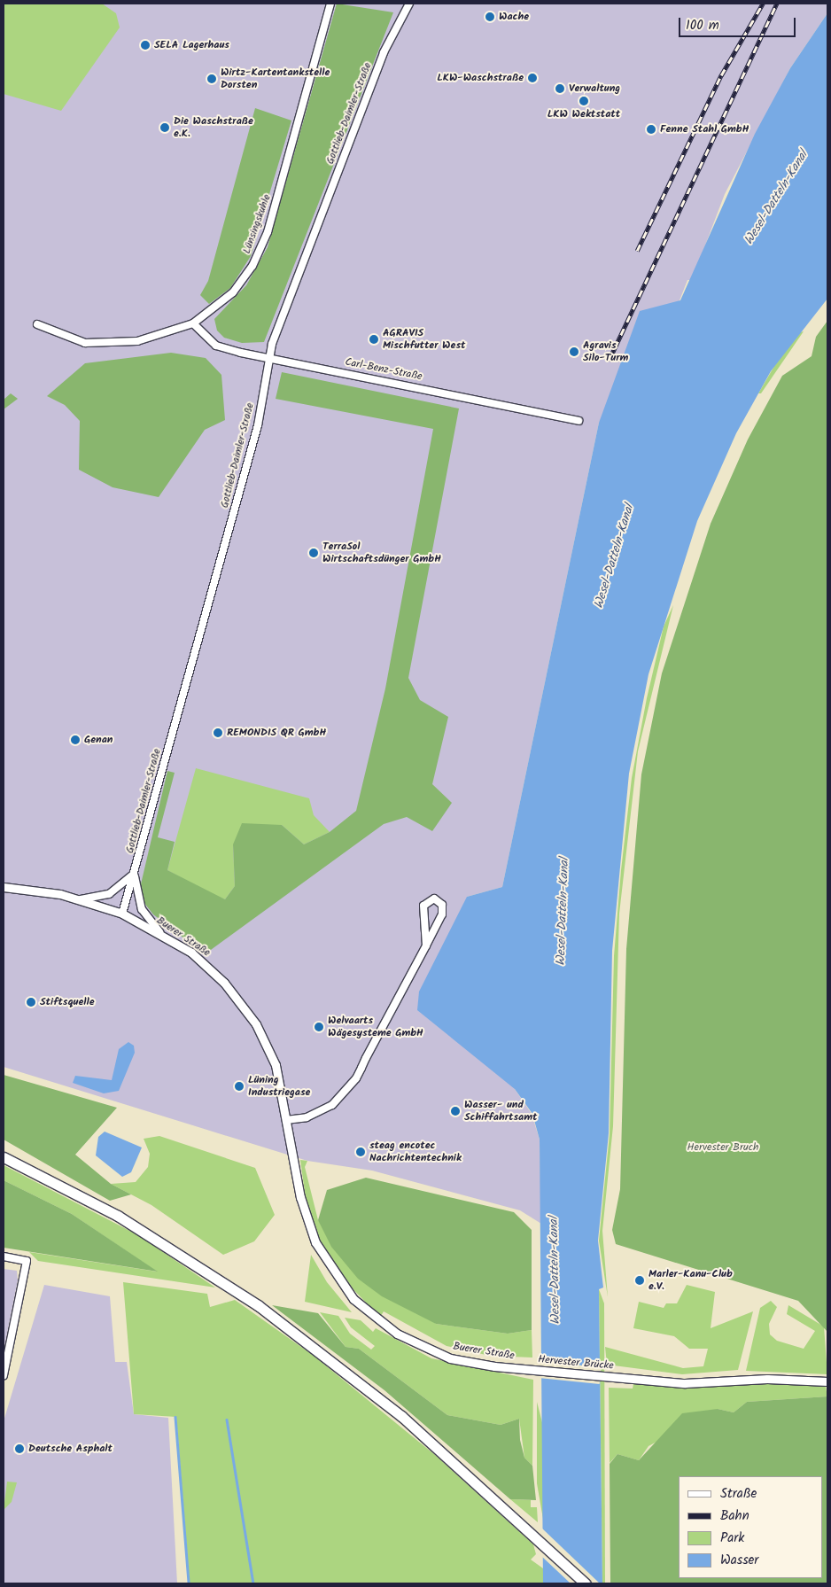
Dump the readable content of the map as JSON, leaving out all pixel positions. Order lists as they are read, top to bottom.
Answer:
{
  "streets": {
    "street": [
      "Gottlieb-Daimler-Straße",
      "Lünsingskuhle",
      "Carl-Benz-Straße",
      "Buerer Straße",
      "Hervester Brücke"
    ]
  },
  "crossings": [
    ["Gottlieb-Daimler-Straße", "Carl-Benz-Straße"],
    ["Gottlieb-Daimler-Straße", "Buerer Straße"],
    ["Lünsingskuhle", "Carl-Benz-Straße"],
    ["Buerer Straße", "Hervester Brücke"]
  ],
  "water": ["Wesel-Datteln-Kanal"],
  "parks": ["Hervester Bruch"],
  "places": [
    "Wache",
    "SELA Lagerhaus",
    "LKW-Waschstraße",
    "Wirtz-Kartentankstelle Dorsten",
    "Verwaltung",
    "LKW Wektstatt",
    "Die Waschstraße e.K.",
    "Fenne Stahl GmbH",
    "AGRAVIS Mischfutter West",
    "Agravis Silo-Turm",
    "TerraSol Wirtschaftsdünger GmbH",
    "REMONDIS QR GmbH",
    "Genan",
    "Stiftsquelle",
    "Welvaarts Wägesysteme GmbH",
    "Lüning Industriegase",
    "Wasser- und Schiffahrtsamt",
    "steag encotec Nachrichtentechnik",
    "Marler-Kanu-Club e.V.",
    "Deutsche Asphalt"
  ],
  "legend": [
    "Straße",
    "Bahn",
    "Park",
    "Wasser"
  ],
  "scale_bar": "100 m"
}
